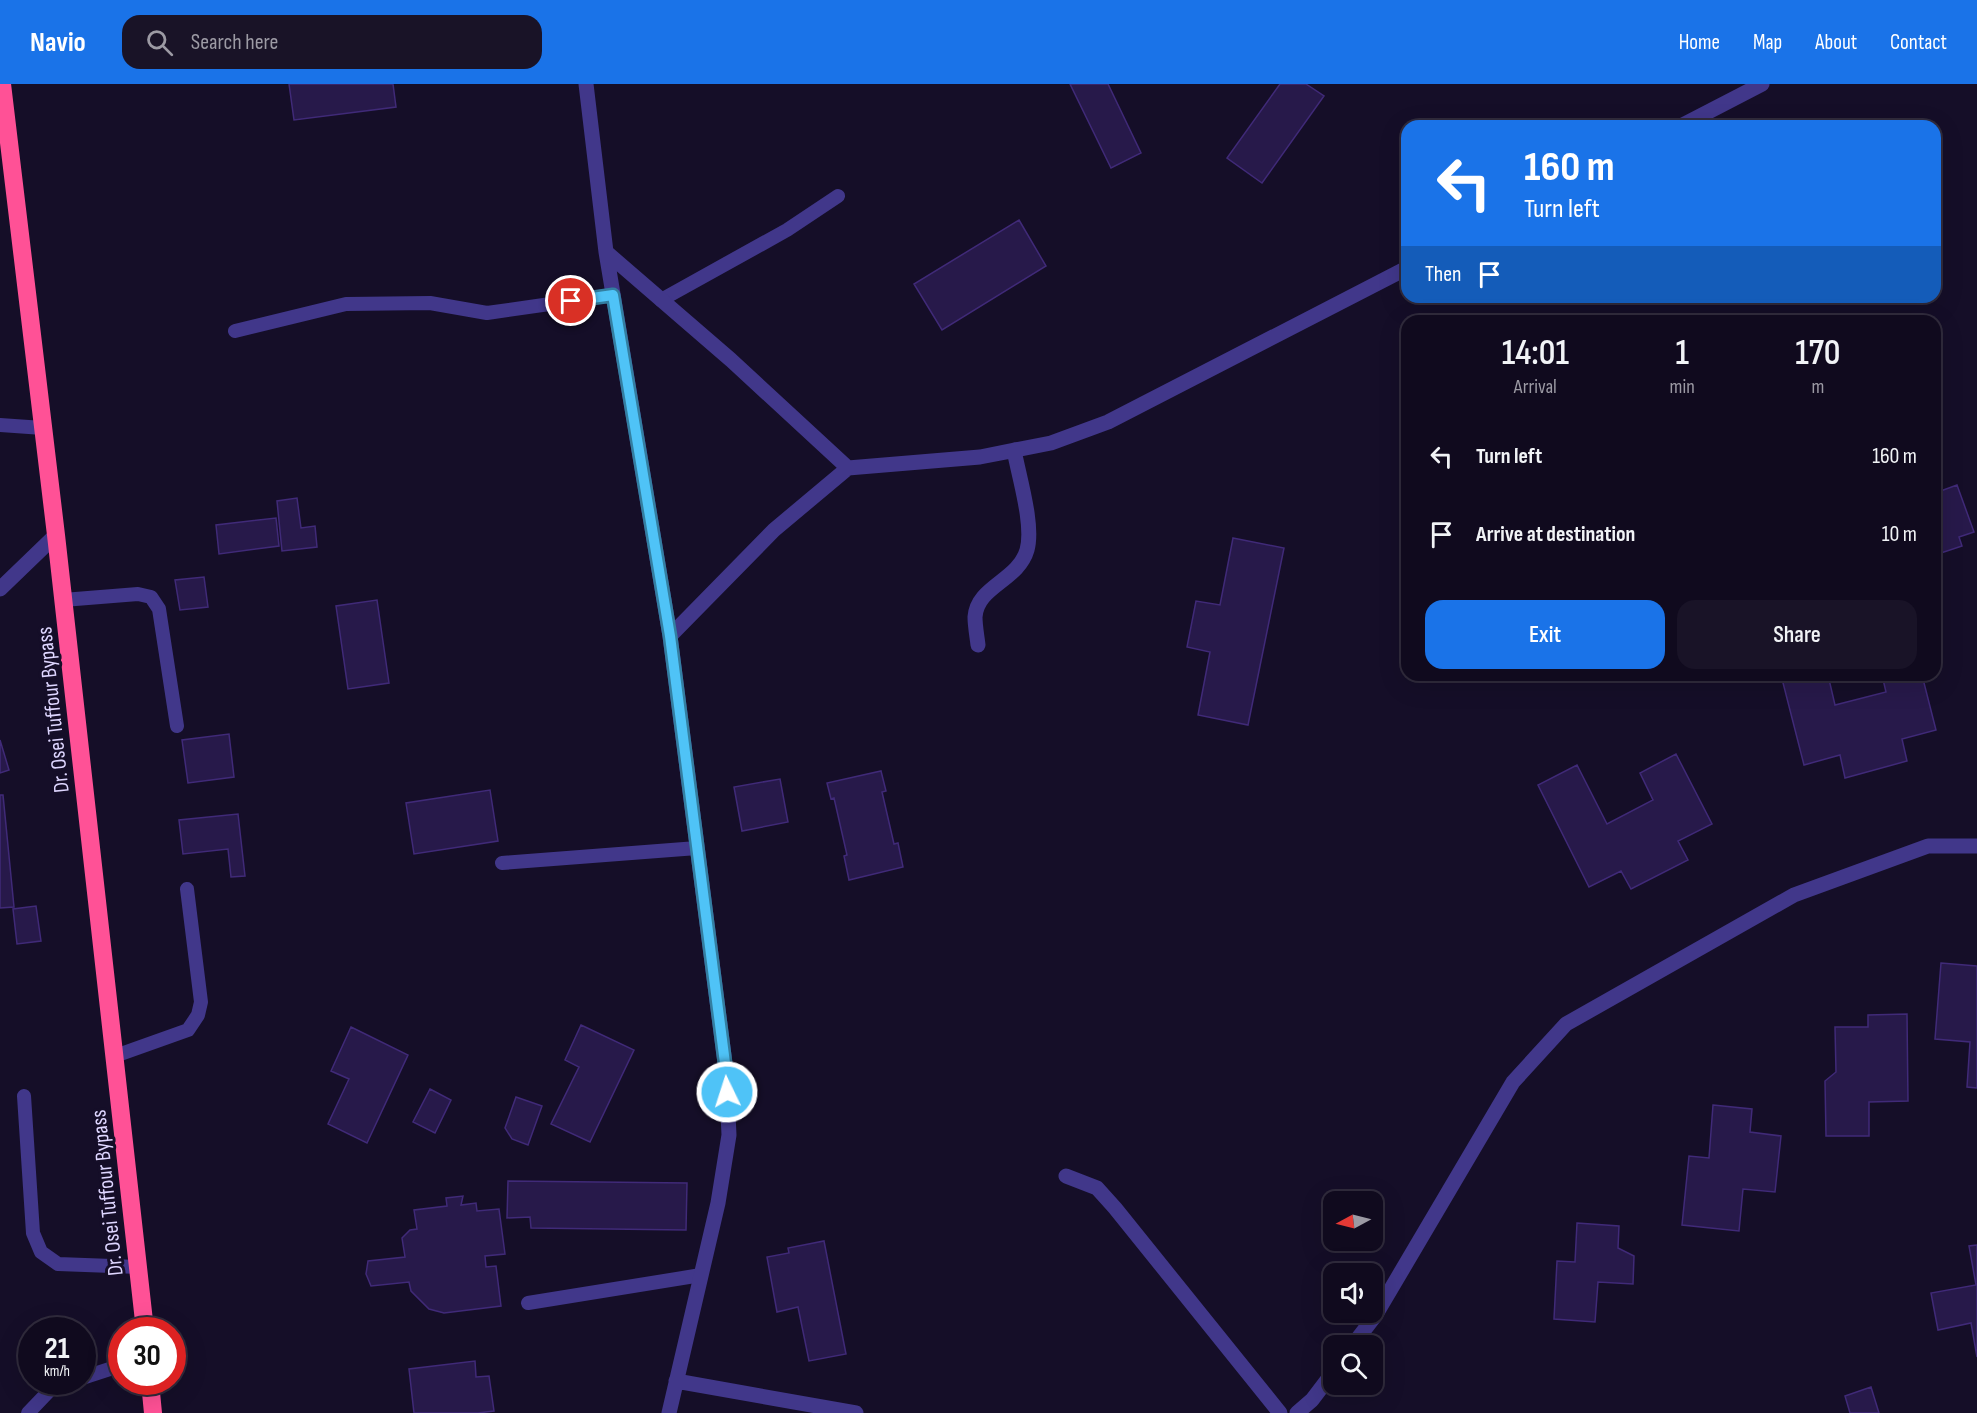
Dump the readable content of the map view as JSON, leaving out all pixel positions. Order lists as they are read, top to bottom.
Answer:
{
  "streets": {
    "highway": ["Dr. Osei Tuffour Bypass"]
  },
  "north": "left",
  "page": {
    "header": "Navio",
    "search": "Search here",
    "nav": [
      "Home",
      "Map",
      "About",
      "Contact"
    ],
    "turn": ["160 m", "Turn left"],
    "then": "Then",
    "eta": [
      "14:01",
      "Arrival",
      "1",
      "min",
      "170",
      "m"
    ],
    "list": [
      {
        "name": "Turn left",
        "value": "160 m"
      },
      {
        "name": "Arrive at destination",
        "value": "10 m"
      }
    ],
    "buttons": ["Exit", "Share"],
    "speed": "21 km/h",
    "limit": "30"
  }
}
